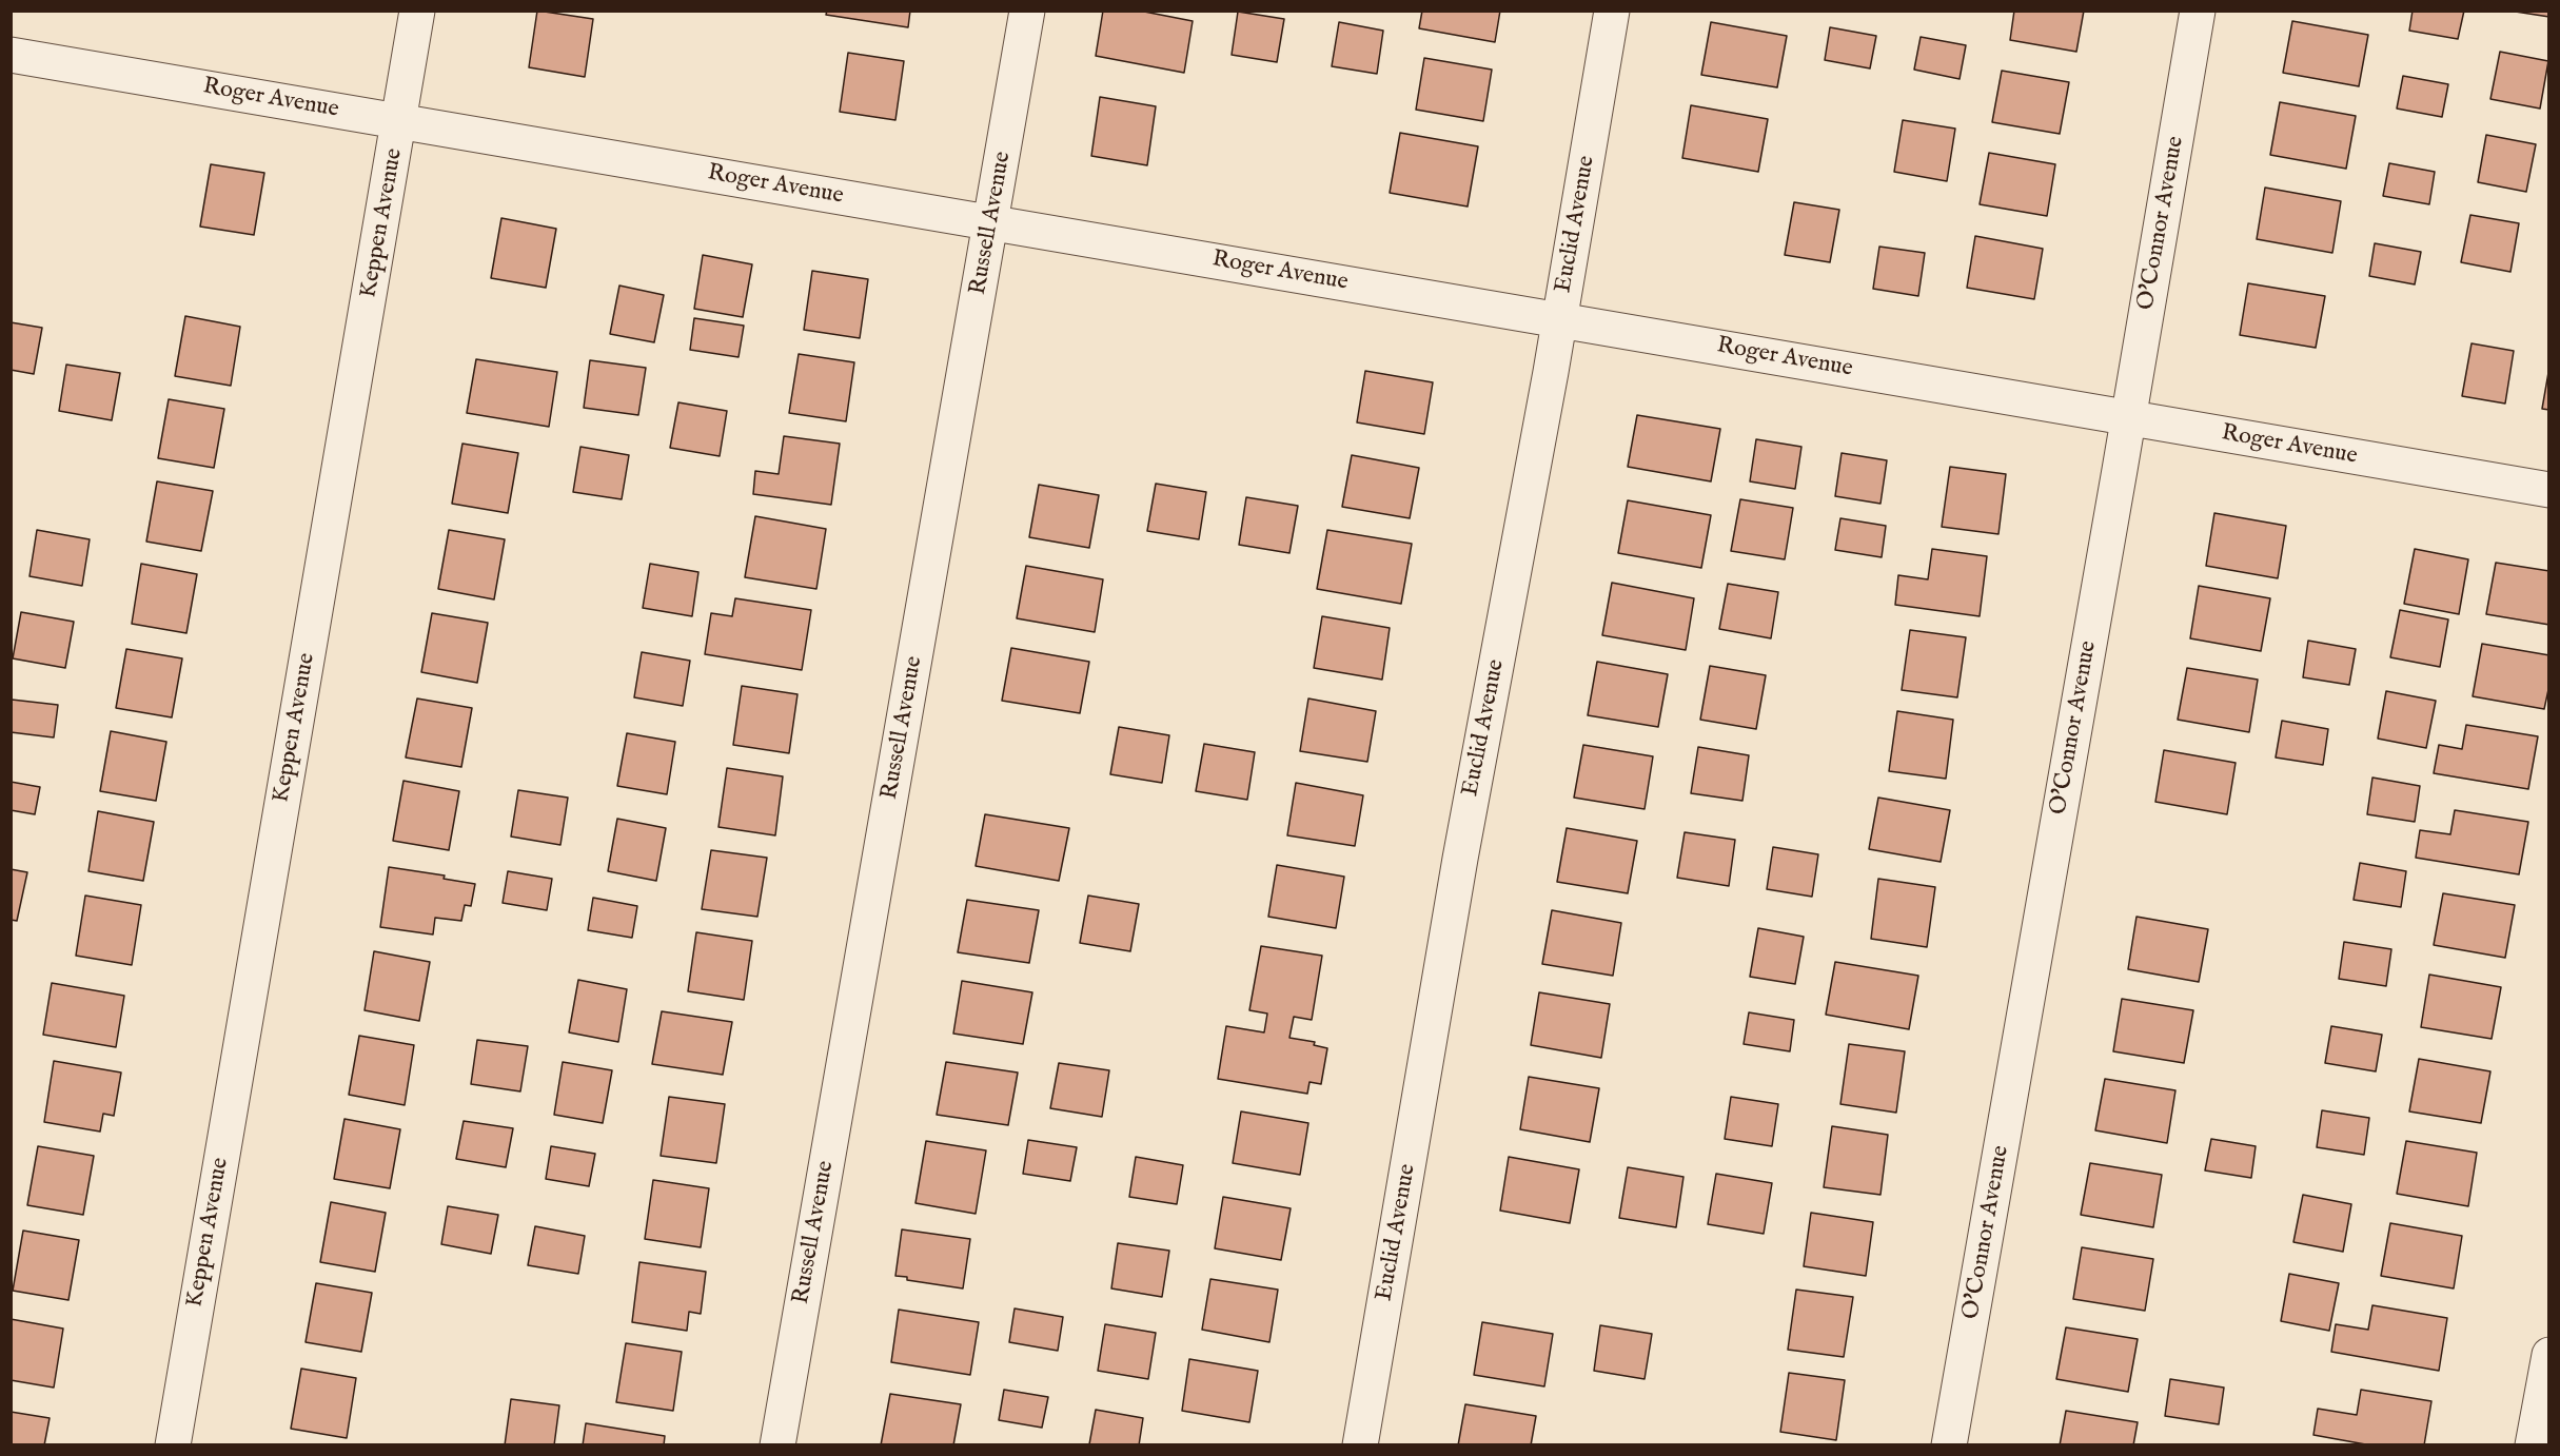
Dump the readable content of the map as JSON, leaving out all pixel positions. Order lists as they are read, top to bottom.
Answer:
{
  "streets": {
    "street": [
      "Roger Avenue",
      "Keppen Avenue",
      "Russell Avenue",
      "O'Connor Avenue",
      "Euclid Avenue"
    ]
  },
  "crossings": [
    ["Roger Avenue", "Keppen Avenue"],
    ["Roger Avenue", "Russell Avenue"],
    ["Roger Avenue", "O'Connor Avenue"],
    ["Roger Avenue", "Euclid Avenue"]
  ]
}
